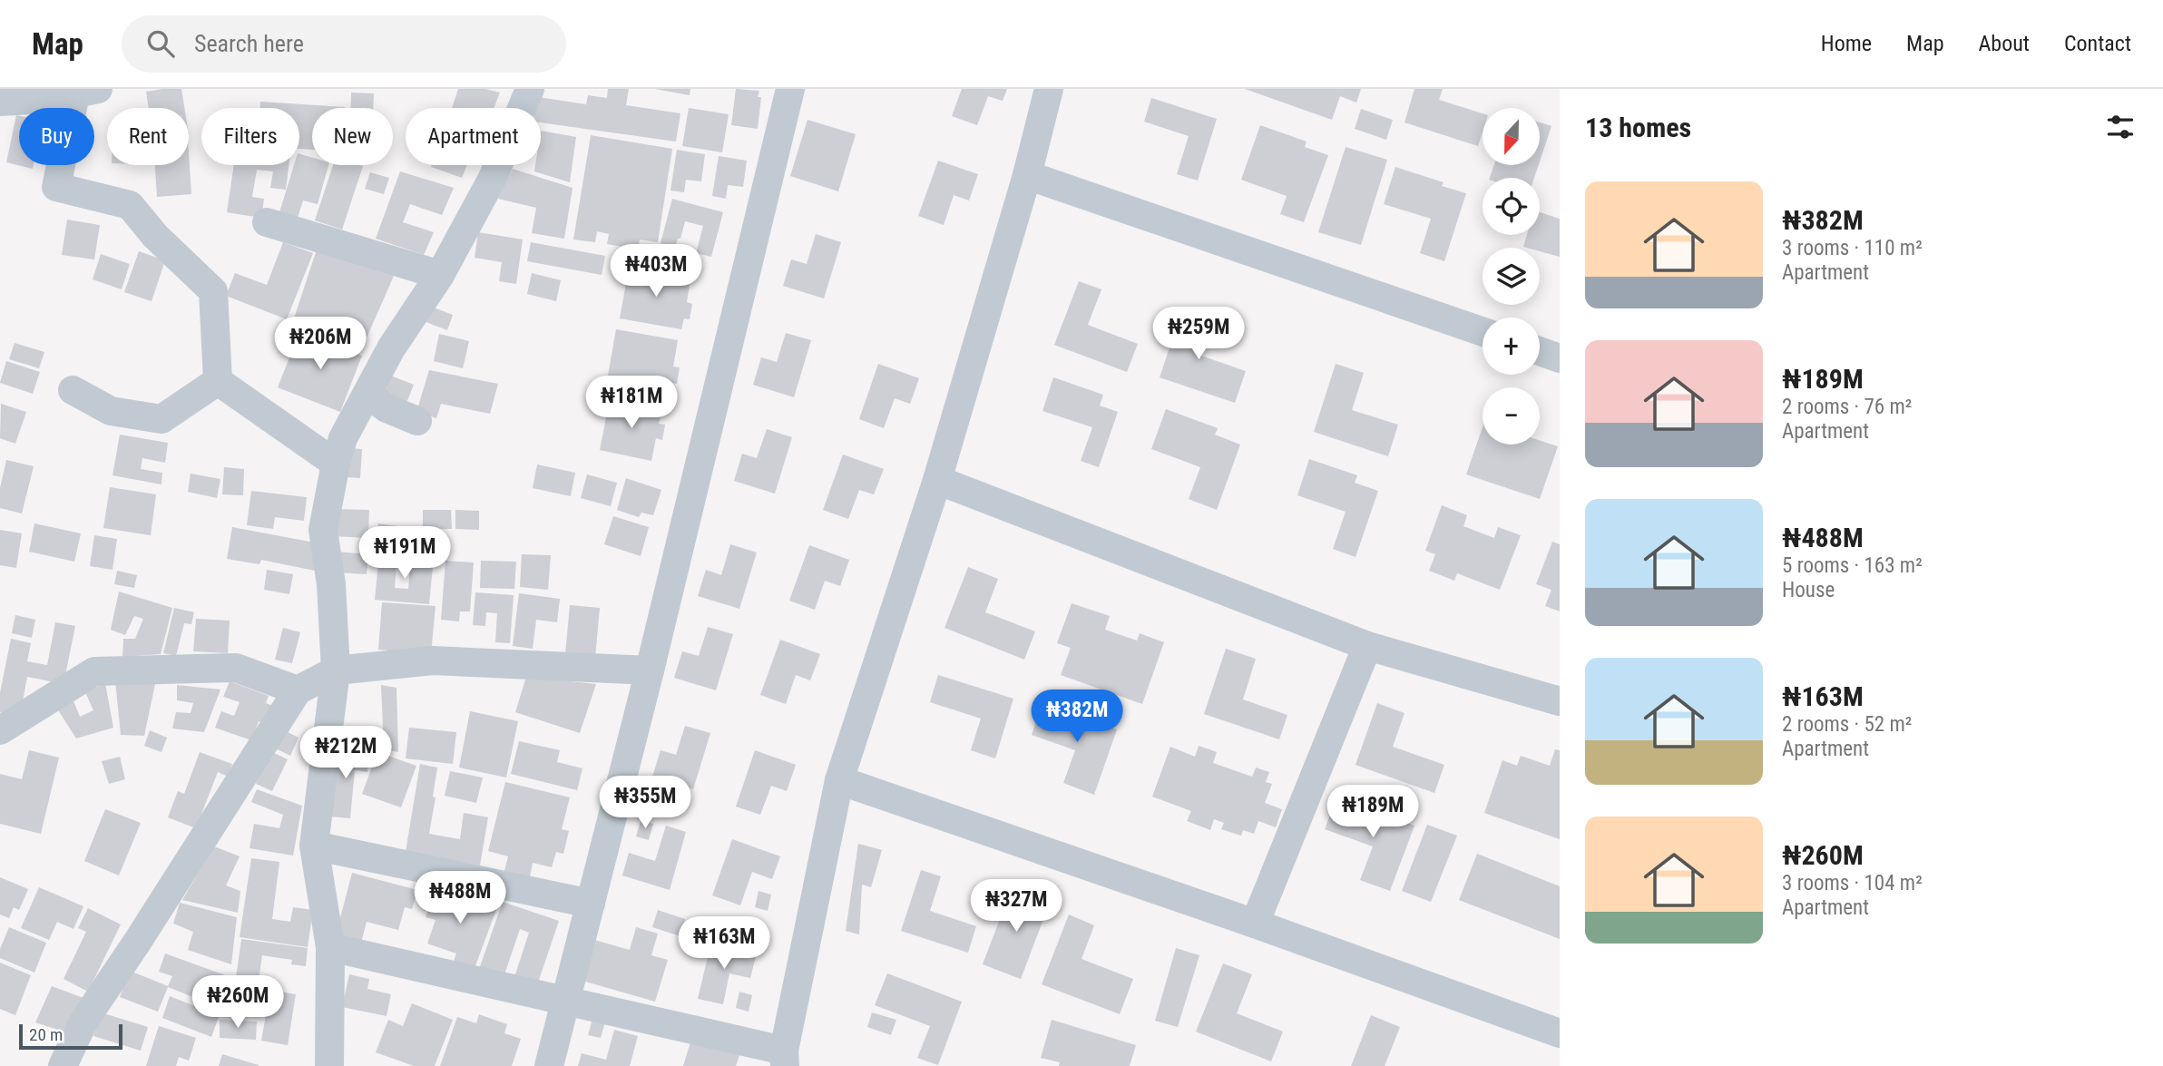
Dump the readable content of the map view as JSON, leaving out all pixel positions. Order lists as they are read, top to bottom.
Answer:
{
  "scale_bar": "20 m",
  "north": "bottom",
  "page": {
    "header": "Map",
    "search": "Search here",
    "nav": [
      "Home",
      "Map",
      "About",
      "Contact"
    ],
    "heading": "13 homes",
    "map_buttons": ["+", "−"],
    "chip": [
      "Buy",
      "Rent",
      "Filters",
      "New",
      "Apartment"
    ],
    "list": [
      {
        "name": "₦382M",
        "note": "3 rooms · 110 m² · Apartment"
      },
      {
        "name": "₦189M",
        "note": "2 rooms · 76 m² · Apartment"
      },
      {
        "name": "₦488M",
        "note": "5 rooms · 163 m² · House"
      },
      {
        "name": "₦163M",
        "note": "2 rooms · 52 m² · Apartment"
      },
      {
        "name": "₦260M",
        "note": "3 rooms · 104 m² · Apartment"
      }
    ],
    "price": [
      "₦403M",
      "₦259M",
      "₦206M",
      "₦181M",
      "₦191M",
      "₦382M",
      "₦212M",
      "₦355M",
      "₦189M",
      "₦488M",
      "₦327M",
      "₦163M",
      "₦260M"
    ],
    "scale": "20 m"
  }
}
